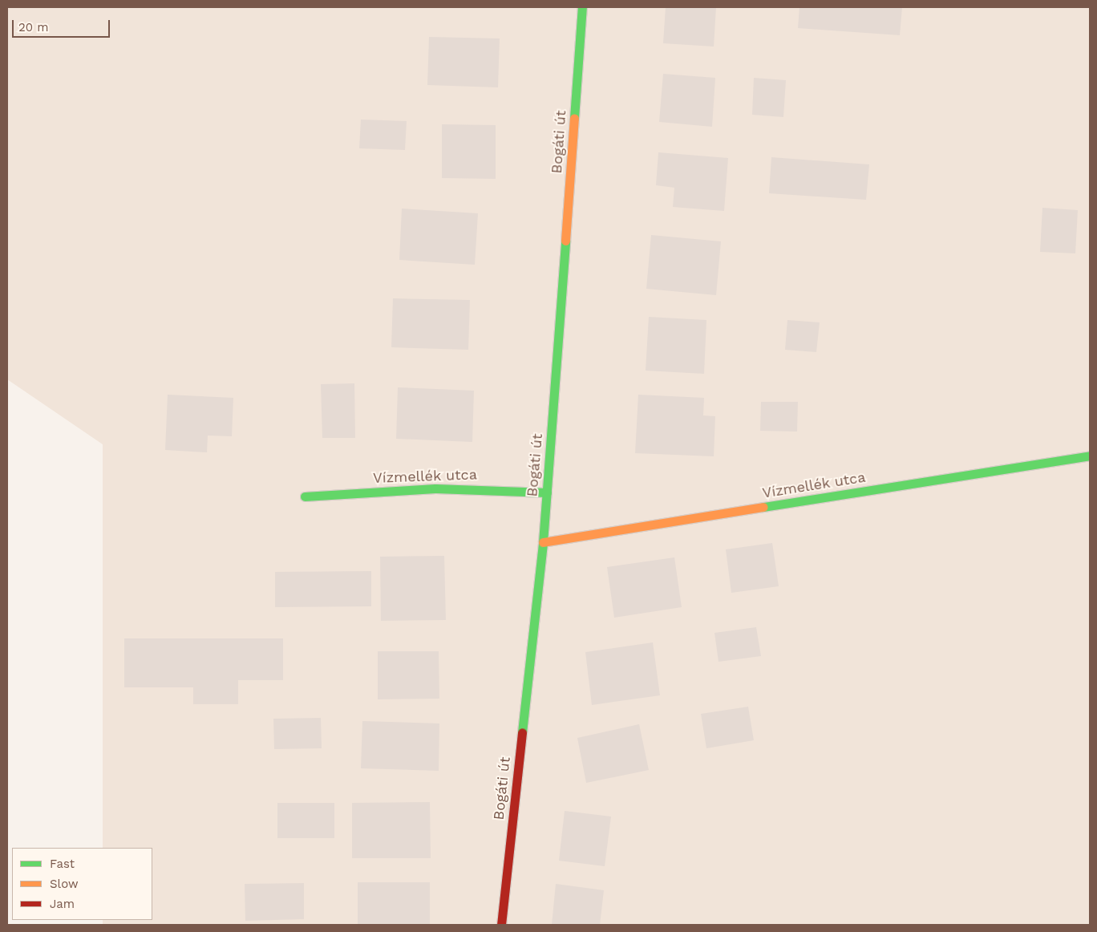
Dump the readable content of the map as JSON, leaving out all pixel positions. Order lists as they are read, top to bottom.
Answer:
{
  "streets": {
    "street": ["Bogáti út", "Vízmellék utca"]
  },
  "crossings": [
    ["Bogáti út", "Vízmellék utca"]
  ],
  "legend": ["Fast", "Slow", "Jam"],
  "scale_bar": "20 m"
}
